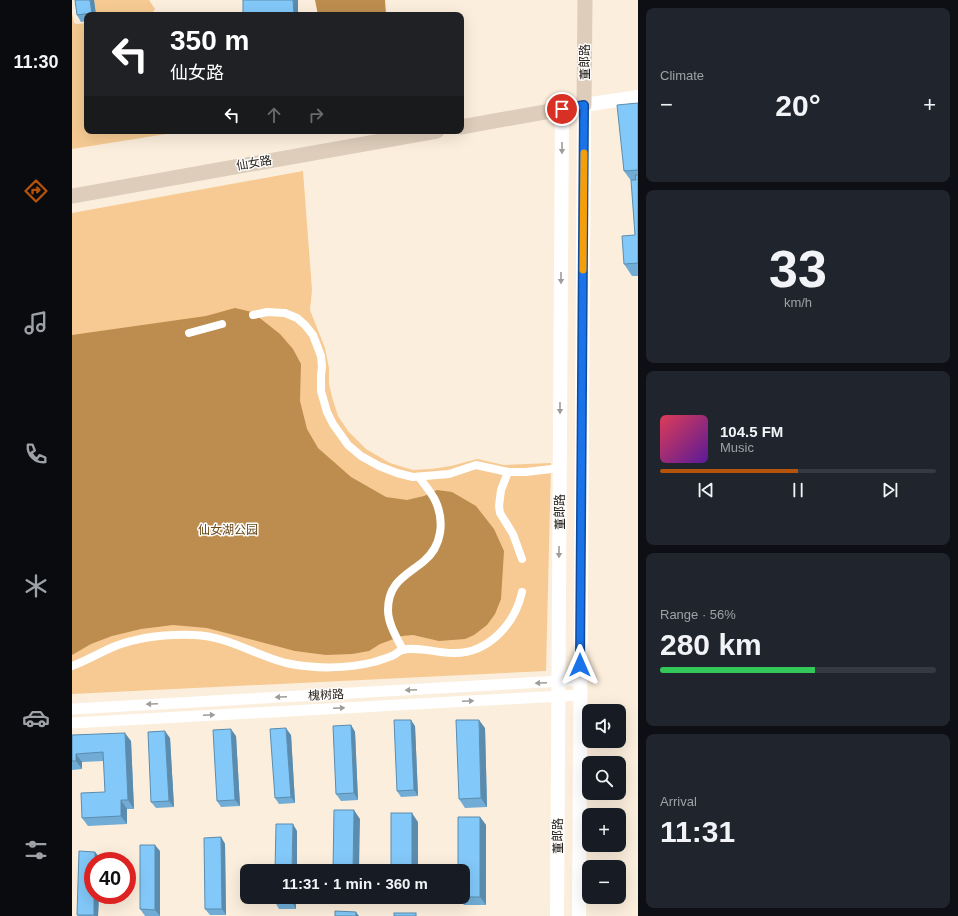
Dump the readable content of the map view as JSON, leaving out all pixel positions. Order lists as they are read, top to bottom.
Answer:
{
  "streets": {
    "main road": ["董郎路", "仙女路"],
    "street": ["槐树路"]
  },
  "crossings": [
    ["董郎路", "槐树路"]
  ],
  "parks": ["仙女湖公园"],
  "page": {
    "tabs": "11:30",
    "tile": [
      "Climate",
      ["33", "km/h"],
      ["Range · 56%", "280 km"],
      ["Arrival", "11:31"]
    ],
    "turn": ["350 m", "仙女路"],
    "heat": ["−", "20°", "+"],
    "song": ["104.5 FM", "Music"],
    "map_buttons": ["+", "−"],
    "limit": "40",
    "trip": "11:31 · 1 min · 360 m"
  }
}
